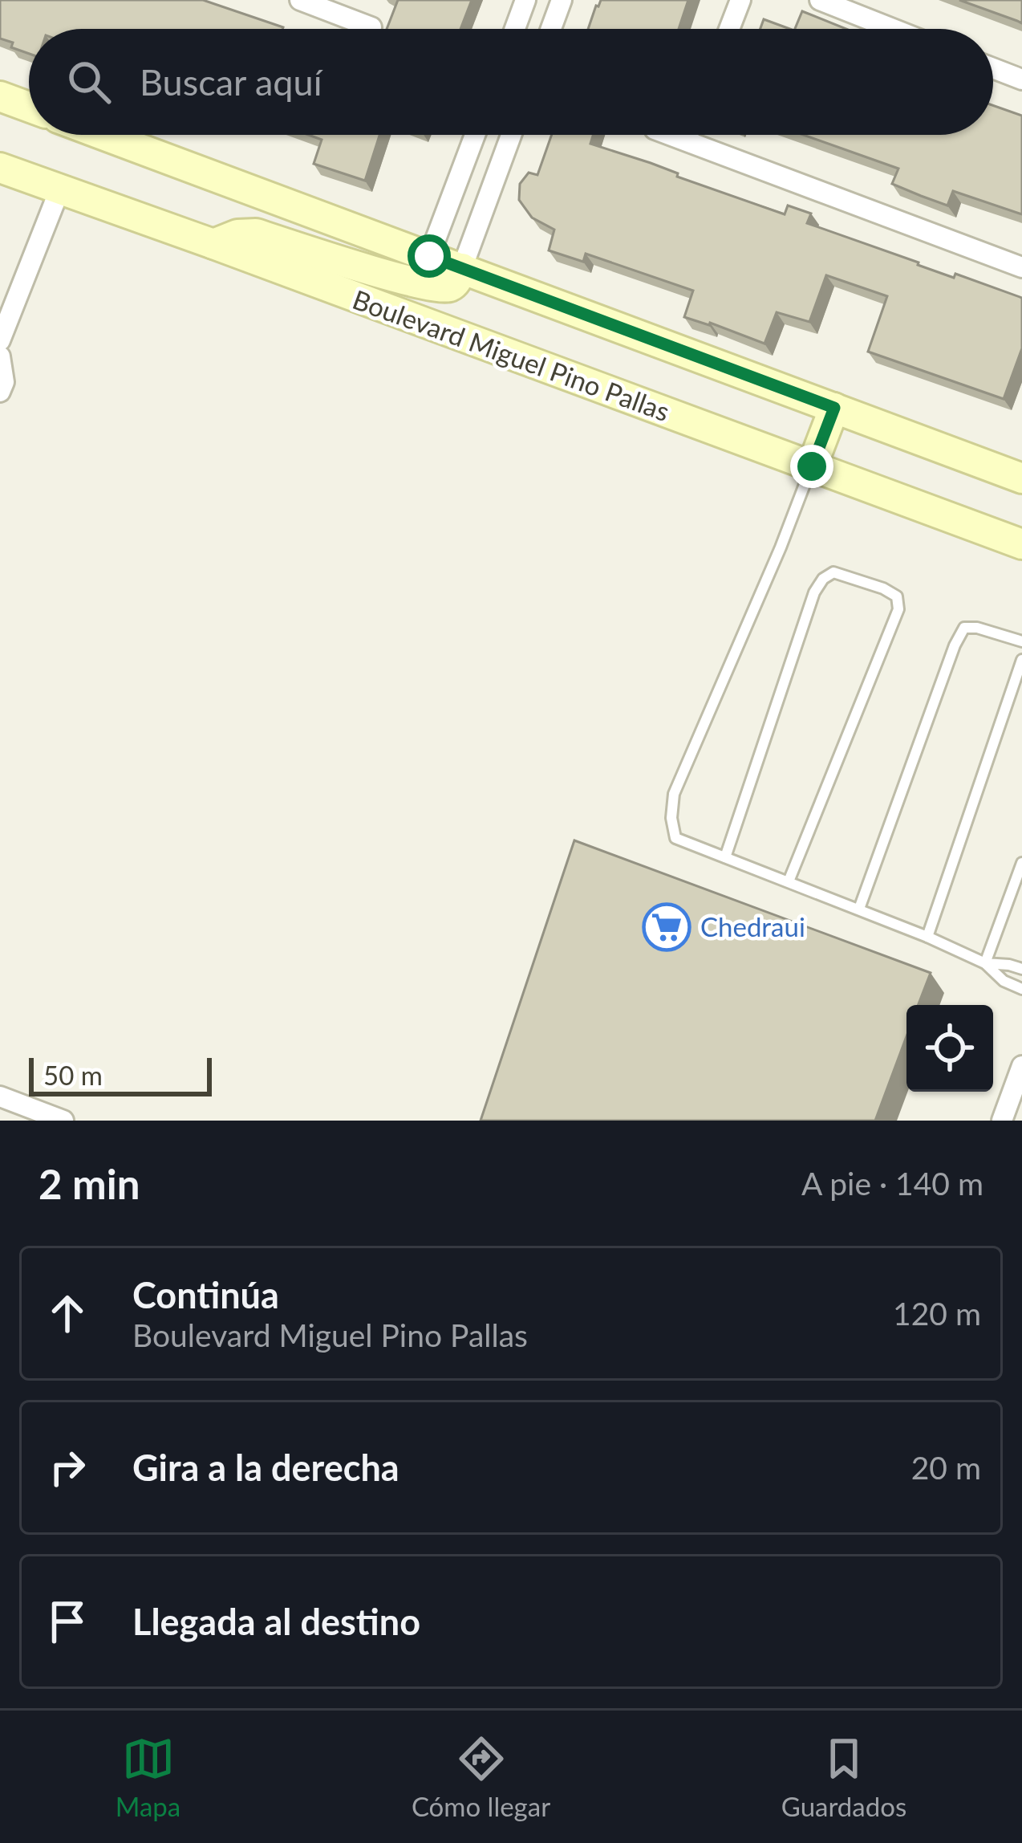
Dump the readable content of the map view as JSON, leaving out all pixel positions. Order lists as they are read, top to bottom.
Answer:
{
  "streets": {
    "main road": ["Boulevard Miguel Pino Pallas"]
  },
  "places": {
    "supermarket": ["Chedraui"]
  },
  "scale_bar": "50 m",
  "page": {
    "search": "Buscar aquí",
    "scale": "50 m",
    "heading": ["2 min", "A pie · 140 m"],
    "list": [
      ["Continúa", "Boulevard Miguel Pino Pallas", "120 m"],
      ["Gira a la derecha", "20 m"],
      "Llegada al destino"
    ],
    "nav": ["Mapa", "Cómo llegar", "Guardados"]
  }
}
